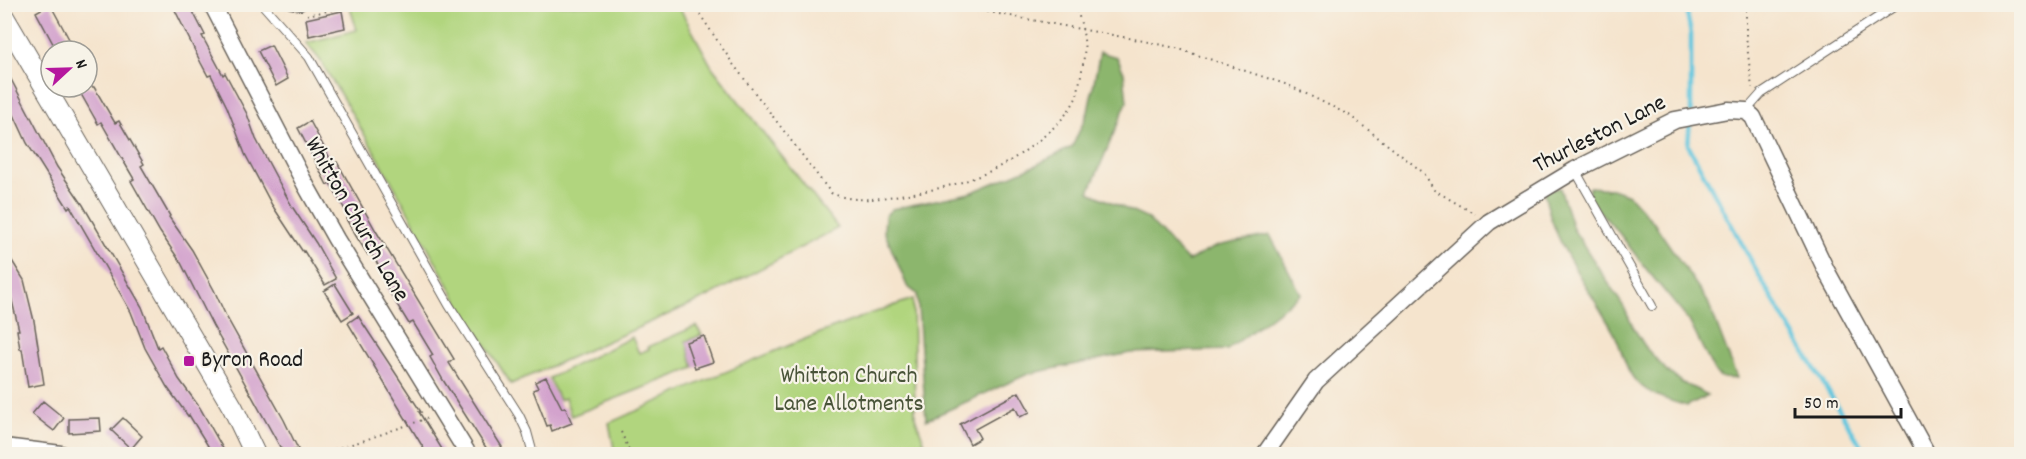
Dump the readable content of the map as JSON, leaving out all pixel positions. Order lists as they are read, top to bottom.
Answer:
{
  "streets": {
    "street": ["Thurleston Lane", "Whitton Church Lane"]
  },
  "parks": ["Whitton Church Lane Allotments"],
  "places": {
    "transit": ["Byron Road"]
  },
  "scale_bar": "50 m",
  "north": "right"
}
